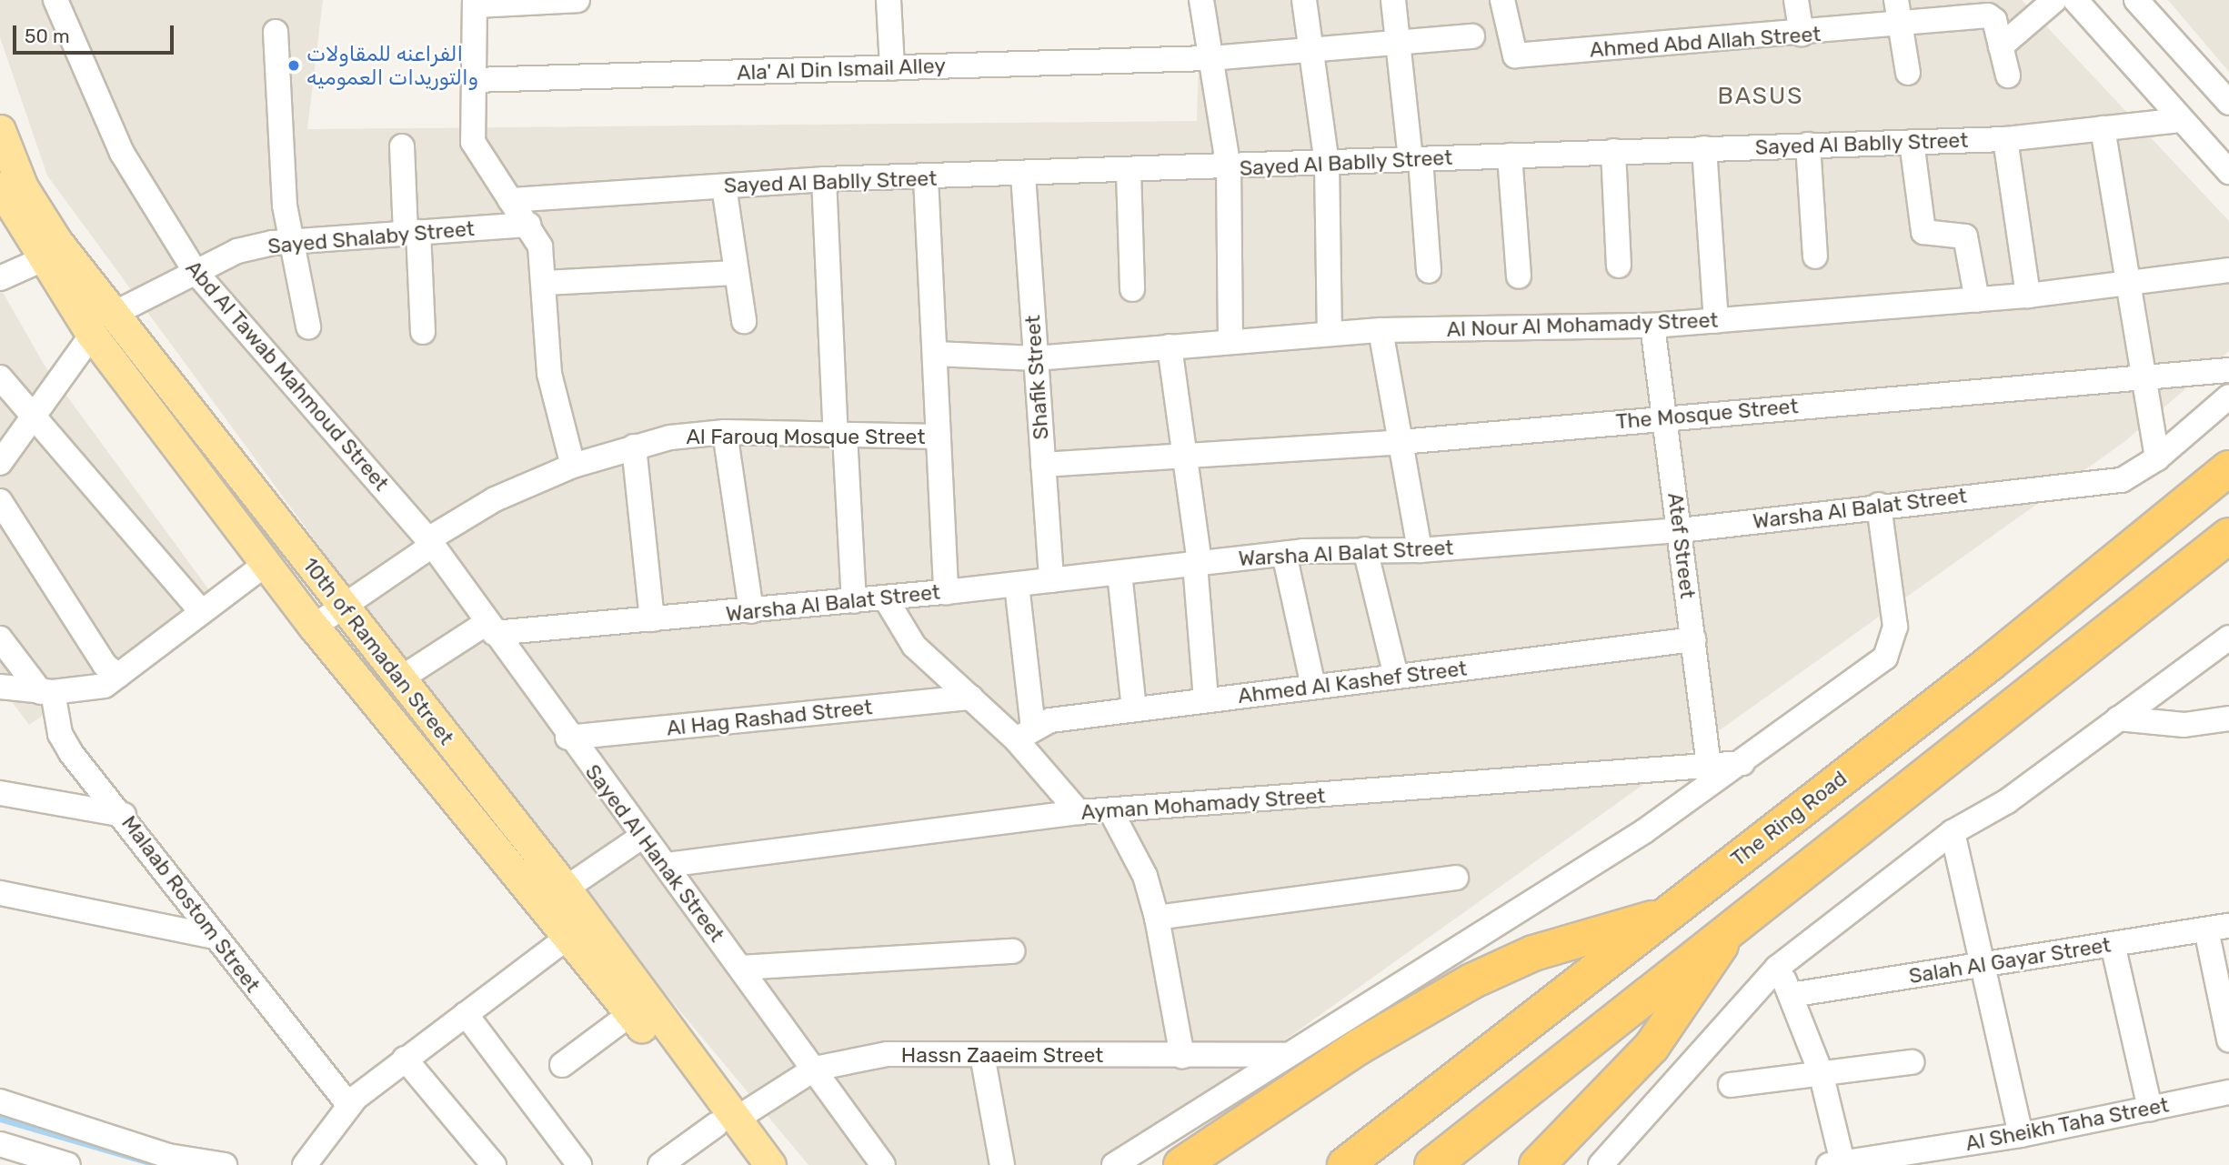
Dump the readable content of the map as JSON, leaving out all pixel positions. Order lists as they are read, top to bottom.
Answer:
{
  "streets": {
    "highway": ["The Ring Road"],
    "main road": ["10th of Ramadan Street"],
    "street": [
      "Ahmed Abd Allah Street",
      "Ala' Al Din Ismail Alley",
      "Sayed Al Bablly Street",
      "Sayed Shalaby Street",
      "Al Nour Al Mohamady Street",
      "Abd Al Tawab Mahmoud Street",
      "Shafik Street",
      "The Mosque Street",
      "Al Farouq Mosque Street",
      "Warsha Al Balat Street",
      "Atef Street",
      "Ahmed Al Kashef Street",
      "Al Hag Rashad Street",
      "Ayman Mohamady Street",
      "Sayed Al Hanak Street",
      "Malaab Rostom Street",
      "Salah Al Gayar Street",
      "Hassn Zaaeim Street",
      "Al Sheikh Taha Street"
    ]
  },
  "crossings": [
    ["Sayed Al Bablly Street", "Shafik Street"],
    ["Sayed Shalaby Street", "Abd Al Tawab Mahmoud Street"],
    ["Sayed Shalaby Street", "10th of Ramadan Street"],
    ["Al Nour Al Mohamady Street", "Shafik Street"],
    ["Al Nour Al Mohamady Street", "Atef Street"],
    ["Abd Al Tawab Mahmoud Street", "Al Farouq Mosque Street"],
    ["Abd Al Tawab Mahmoud Street", "Sayed Al Hanak Street"],
    ["Shafik Street", "The Mosque Street"],
    ["Shafik Street", "Warsha Al Balat Street"],
    ["The Mosque Street", "Atef Street"],
    ["Al Farouq Mosque Street", "10th of Ramadan Street"],
    ["Al Farouq Mosque Street", "Sayed Al Hanak Street"],
    ["Warsha Al Balat Street", "Atef Street"],
    ["Warsha Al Balat Street", "Sayed Al Hanak Street"],
    ["Atef Street", "Ahmed Al Kashef Street"],
    ["Atef Street", "Ayman Mohamady Street"],
    ["10th of Ramadan Street", "Hassn Zaaeim Street"],
    ["Al Hag Rashad Street", "Sayed Al Hanak Street"],
    ["Ayman Mohamady Street", "Sayed Al Hanak Street"],
    ["Sayed Al Hanak Street", "Hassn Zaaeim Street"]
  ],
  "districts": ["BASUS"],
  "places": ["الفراعنه للمقاولات والتوريدات العموميه"],
  "scale_bar": "50 m"
}
